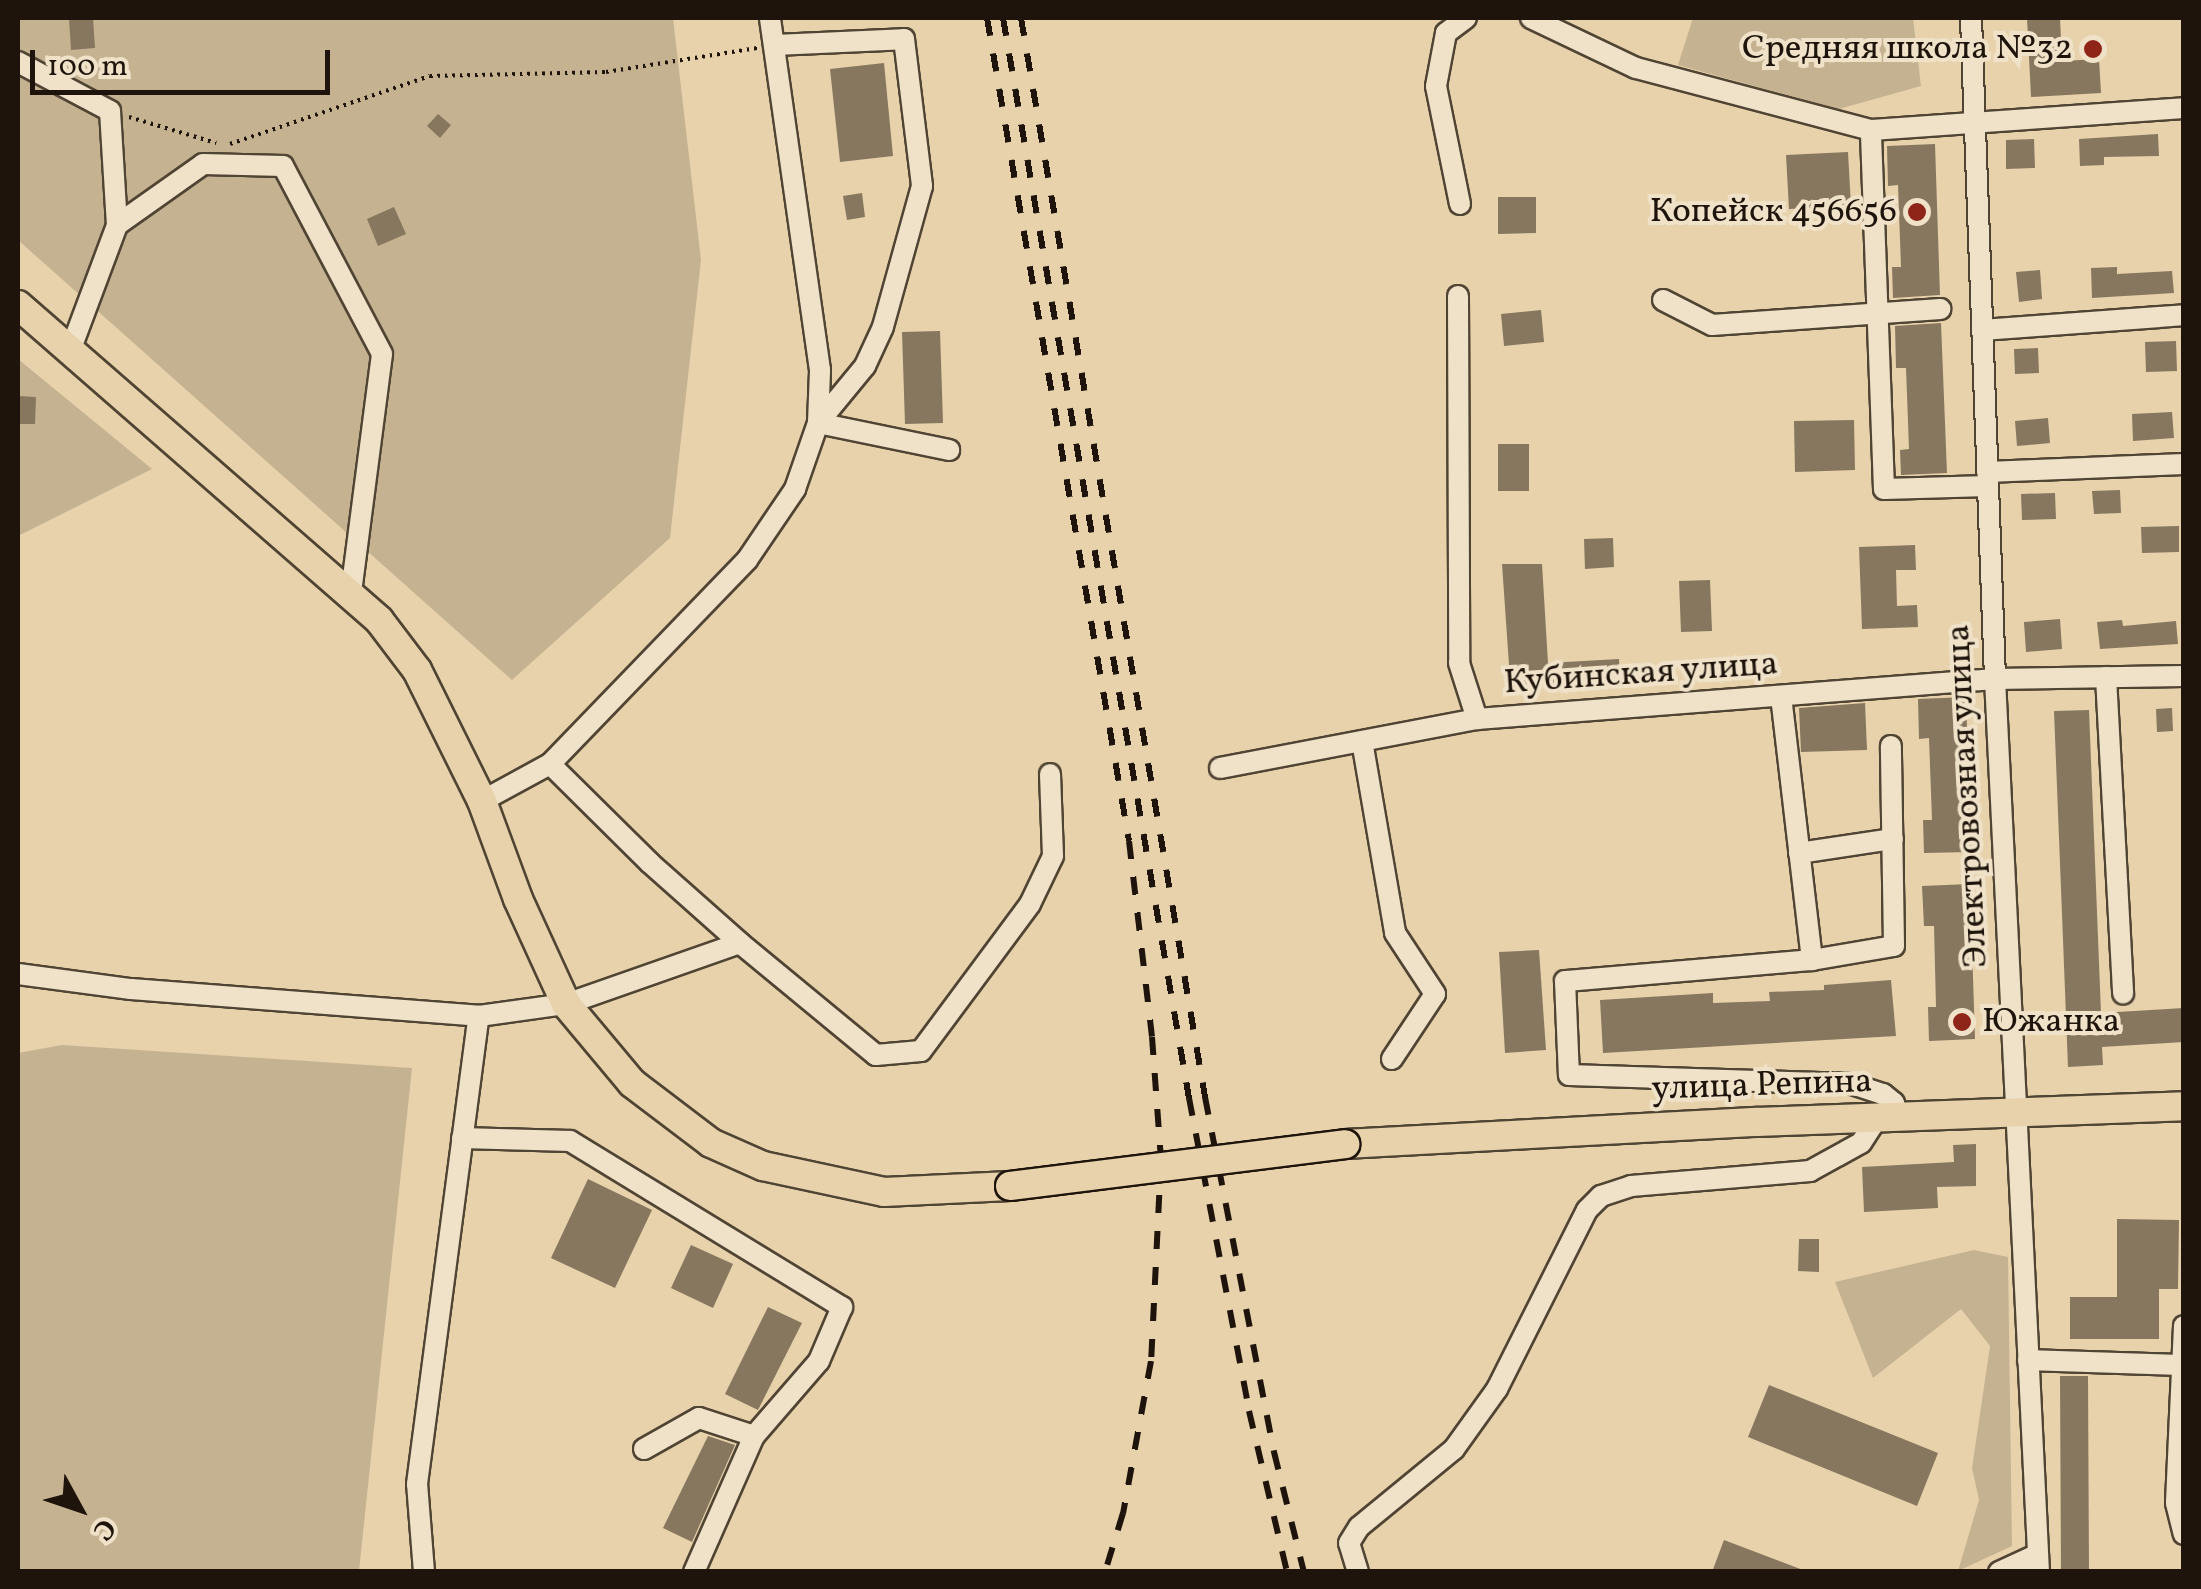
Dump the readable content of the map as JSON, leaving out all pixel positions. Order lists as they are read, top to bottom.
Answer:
{
  "streets": {
    "main road": ["улица Репина"],
    "street": ["Кубинская улица", "Электровозная улица"]
  },
  "crossings": [
    ["Кубинская улица", "Электровозная улица"],
    ["Электровозная улица", "улица Репина"]
  ],
  "places": ["Средняя школа №32", "Копейск 456656", "Южанка"],
  "scale_bar": "100 m",
  "north": "bottom right"
}
